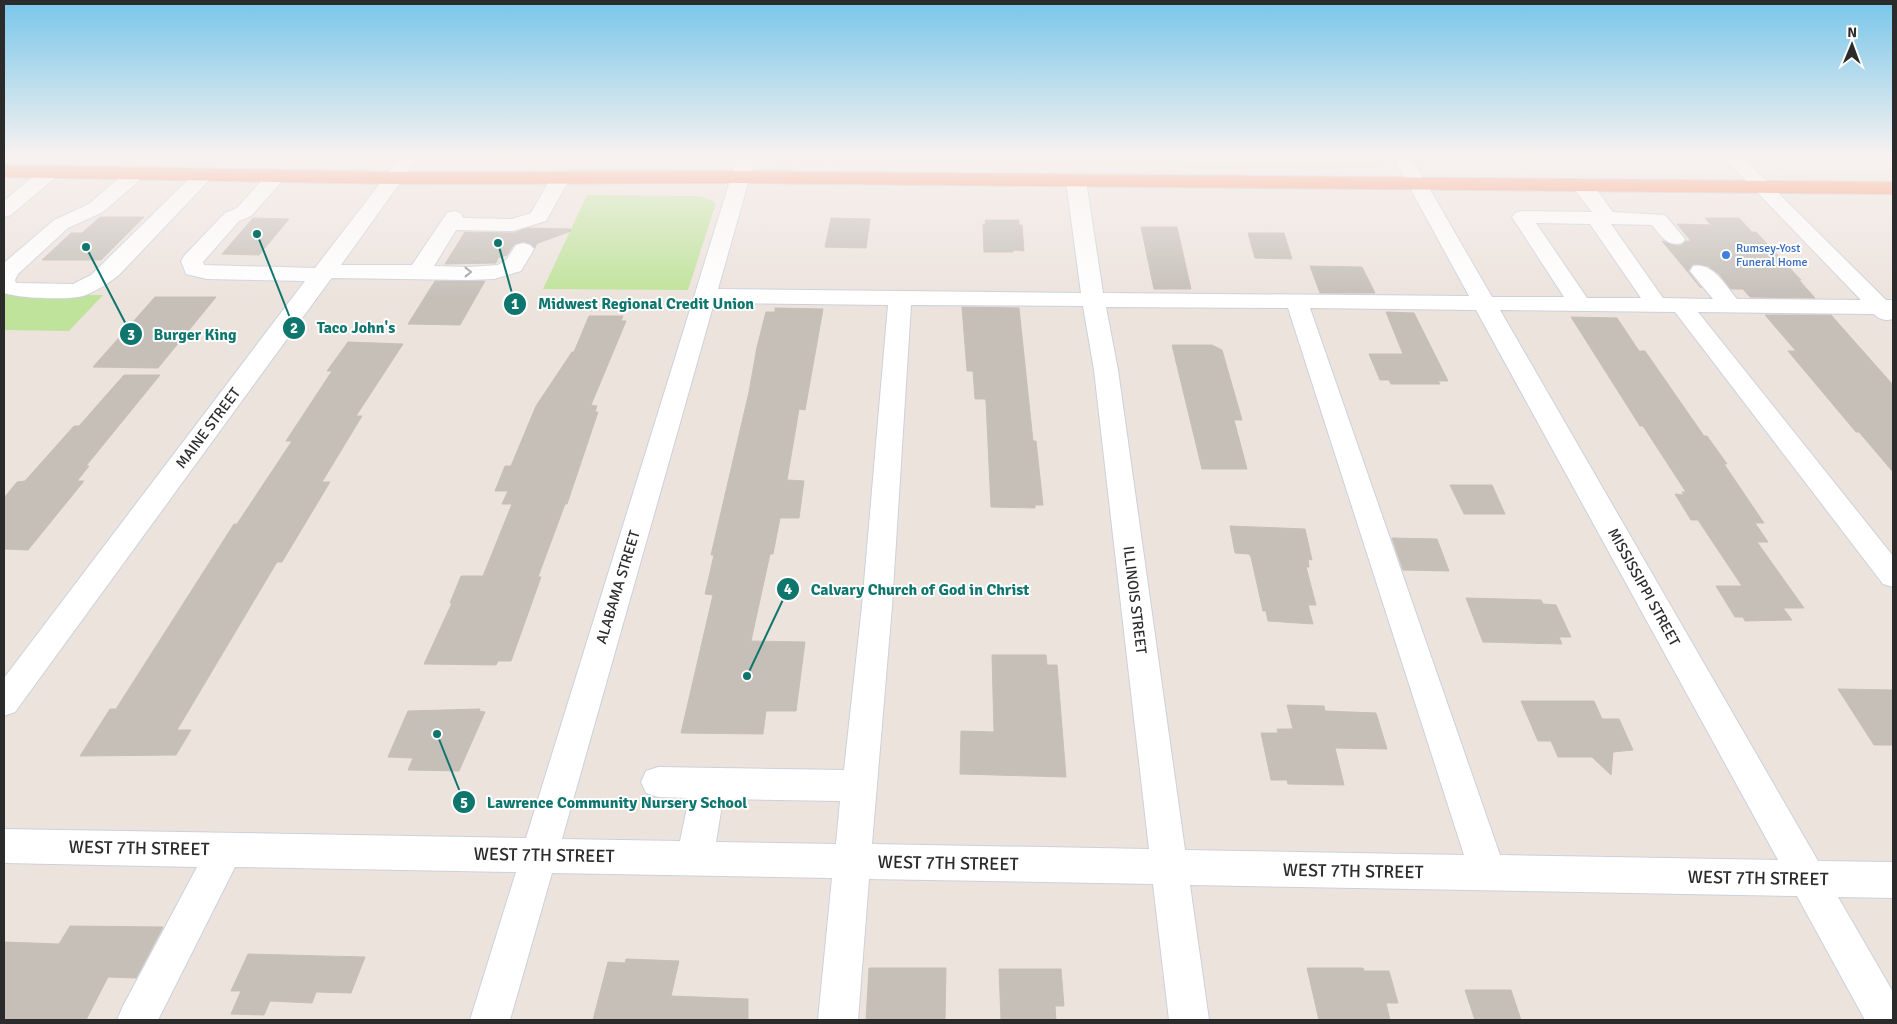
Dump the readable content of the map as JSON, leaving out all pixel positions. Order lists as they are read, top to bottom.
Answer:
{
  "streets": {
    "street": [
      "MAINE STREET",
      "ALABAMA STREET",
      "MISSISSIPPI STREET",
      "ILLINOIS STREET",
      "WEST 7TH STREET"
    ]
  },
  "crossings": [
    ["ALABAMA STREET", "WEST 7TH STREET"],
    ["MISSISSIPPI STREET", "WEST 7TH STREET"],
    ["ILLINOIS STREET", "WEST 7TH STREET"]
  ],
  "places": [
    "Taco John's",
    "Midwest Regional Credit Union",
    "Burger King",
    "Rumsey-Yost Funeral Home",
    "Calvary Church of God in Christ",
    "Lawrence Community Nursery School"
  ],
  "north": "top"
}
